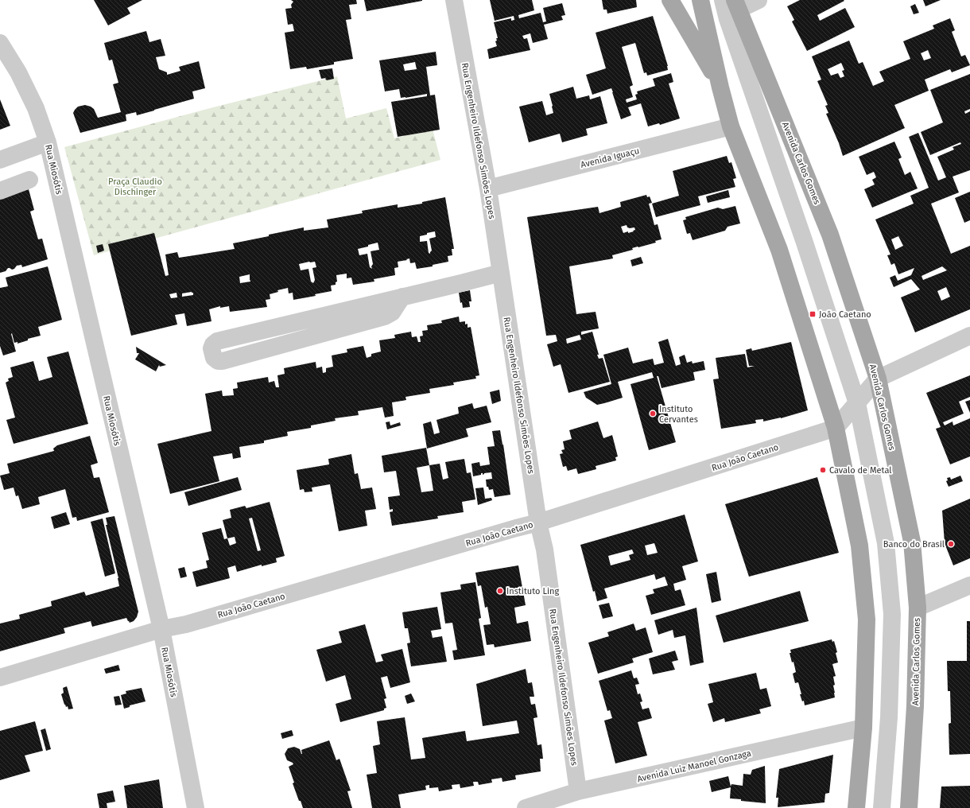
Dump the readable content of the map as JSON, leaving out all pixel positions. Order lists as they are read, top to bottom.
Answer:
{
  "streets": {
    "main road": ["Avenida Carlos Gomes"],
    "street": [
      "Rua Engenheiro Ildefonso Simões Lopes",
      "Avenida Iguaçu",
      "Rua Miosótis",
      "Rua João Caetano",
      "Avenida Luiz Manoel Gonzaga"
    ]
  },
  "crossings": [
    ["Rua Engenheiro Ildefonso Simões Lopes", "Avenida Iguaçu"],
    ["Rua Engenheiro Ildefonso Simões Lopes", "Rua João Caetano"],
    ["Rua Engenheiro Ildefonso Simões Lopes", "Avenida Luiz Manoel Gonzaga"],
    ["Rua Miosótis", "Rua João Caetano"]
  ],
  "parks": ["Praça Claudio Dischinger"],
  "places": {
    "transit": ["João Caetano"],
    "other": [
      "Instituto Cervantes",
      "Cavalo de Metal",
      "Banco do Brasil",
      "Instituto Ling"
    ]
  }
}
